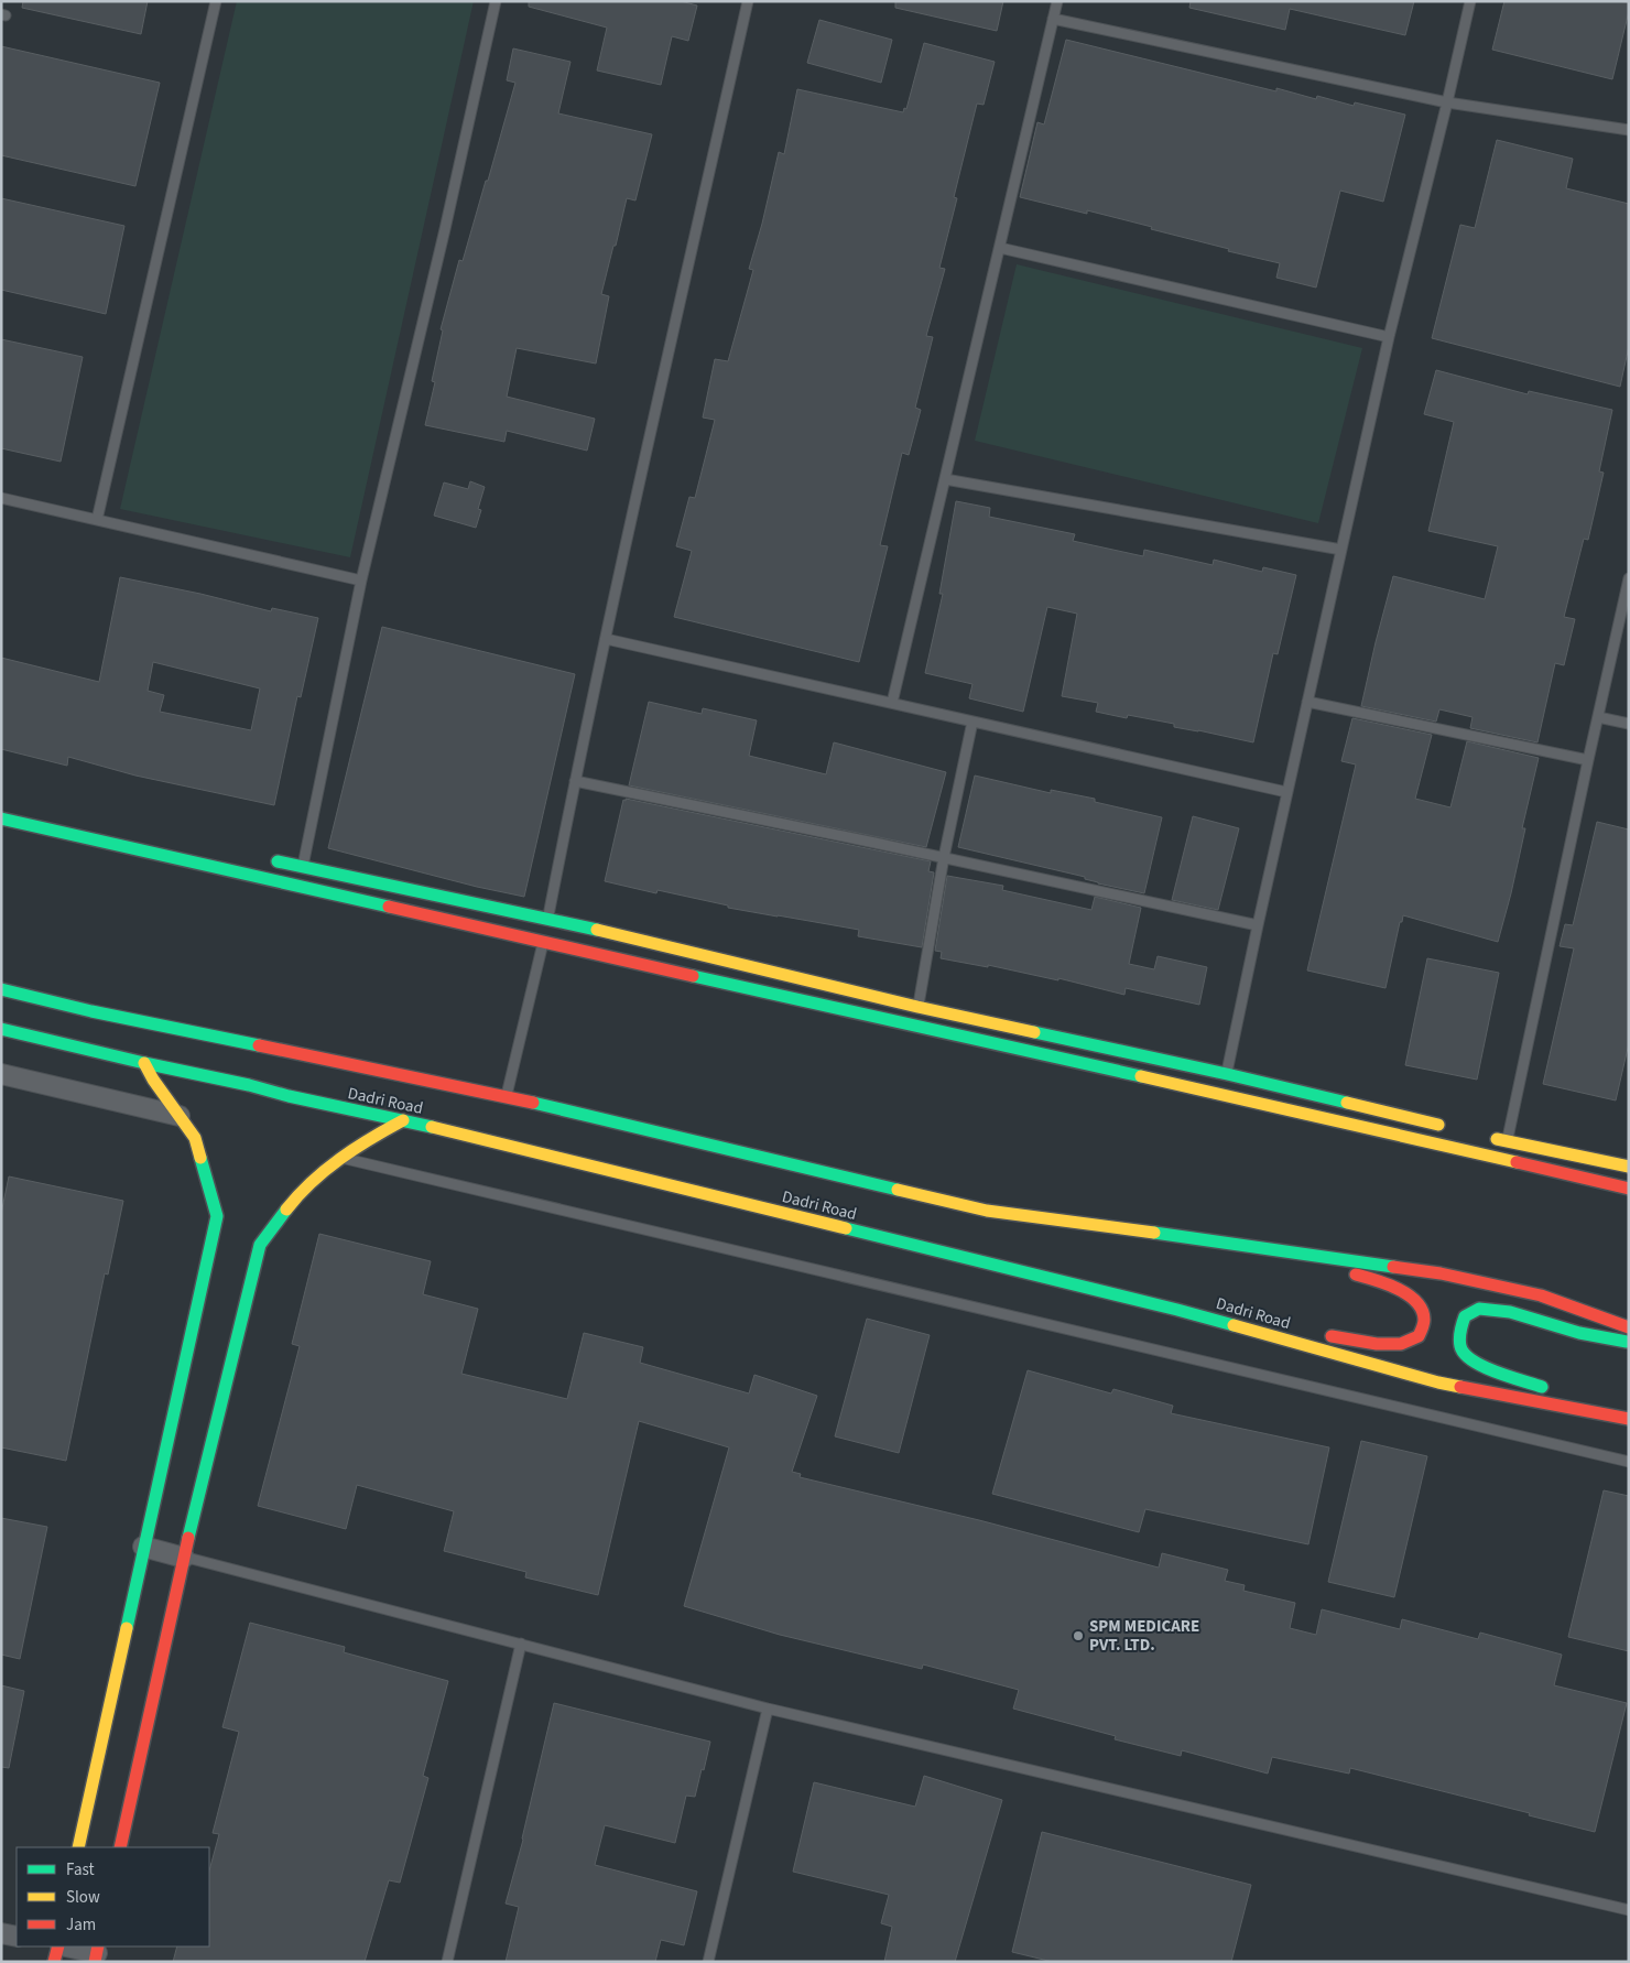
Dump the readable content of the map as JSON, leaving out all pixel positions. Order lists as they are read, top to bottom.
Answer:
{
  "streets": {
    "street": ["Dadri Road"]
  },
  "places": ["SPM MEDICARE PVT. LTD."],
  "legend": ["Fast", "Slow", "Jam"]
}
